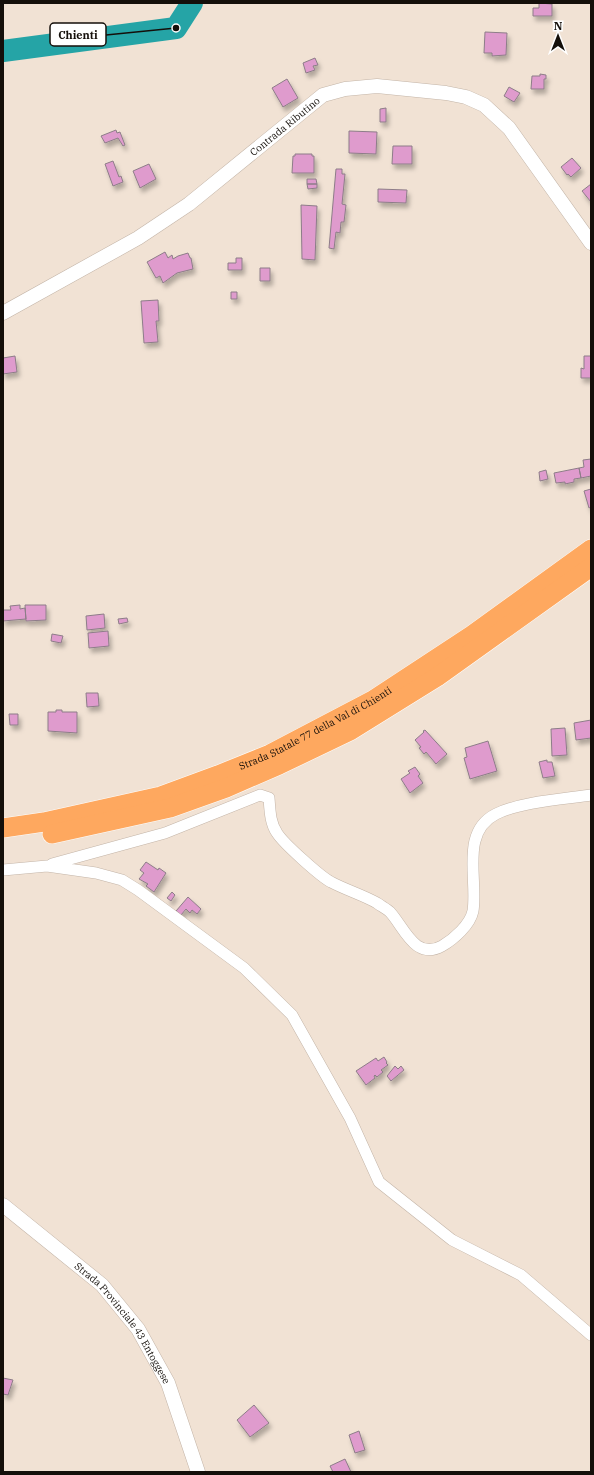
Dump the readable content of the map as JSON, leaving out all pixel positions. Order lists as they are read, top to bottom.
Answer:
{
  "streets": {
    "highway": ["Strada Statale 77 della Val di Chienti"],
    "street": ["Contrada Ributino", "Strada Provinciale 43 Entoggese"]
  },
  "places": ["Chienti"],
  "north": "top"
}
